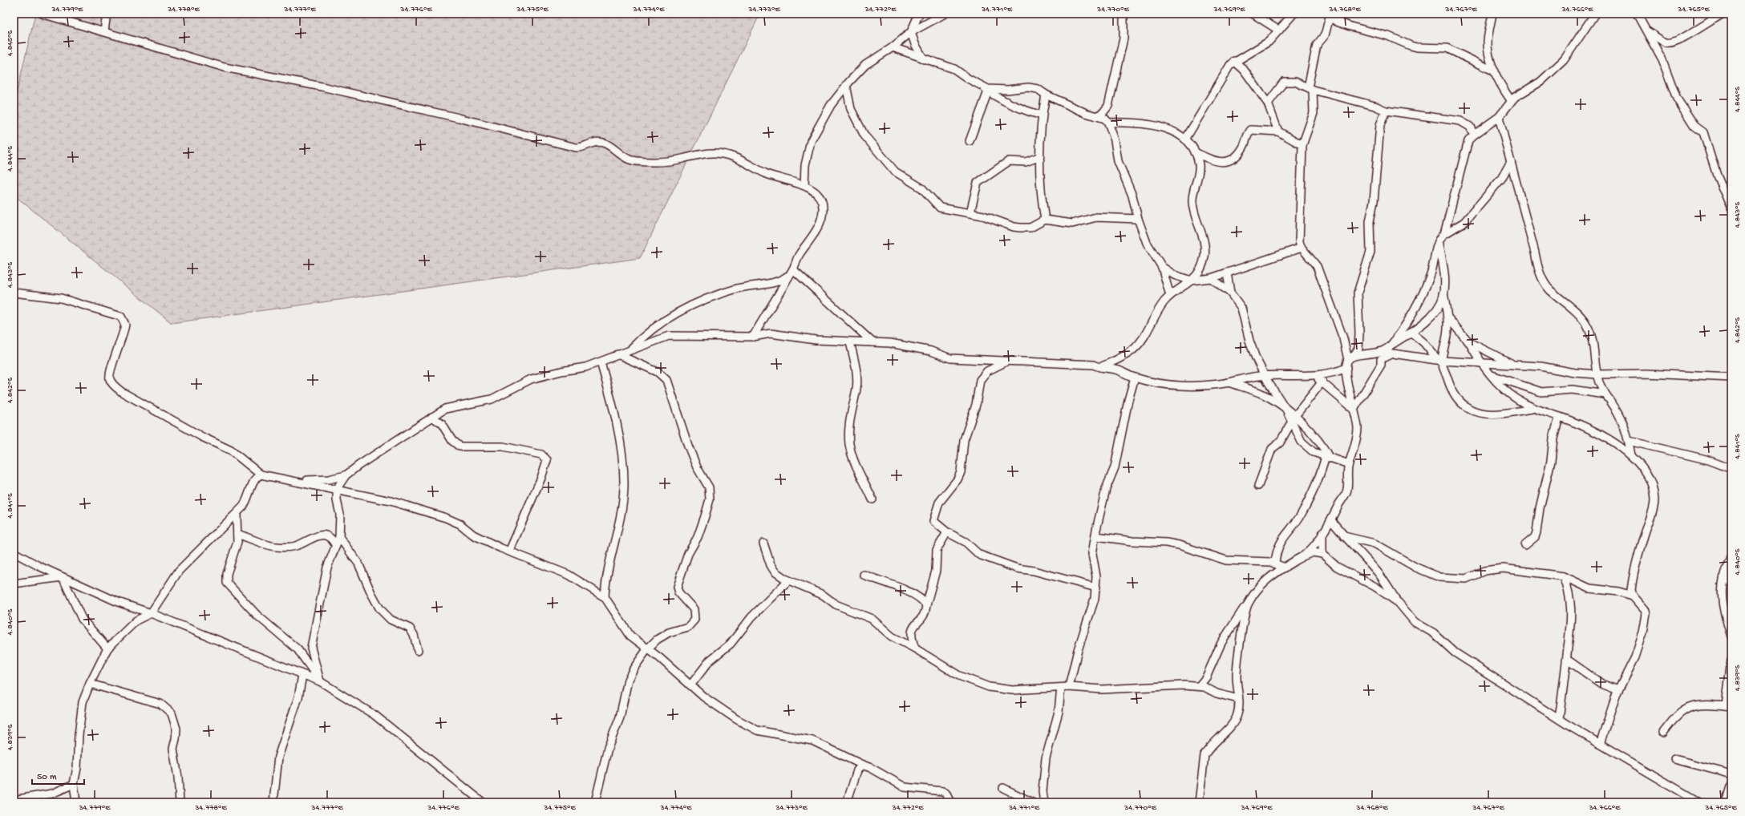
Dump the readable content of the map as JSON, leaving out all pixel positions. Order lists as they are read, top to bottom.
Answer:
{
  "scale_bar": "50 m",
  "coordinates": [
    "34.779°E",
    "34.778°E",
    "34.777°E",
    "34.776°E",
    "34.775°E",
    "34.774°E",
    "34.773°E",
    "34.772°E",
    "34.771°E",
    "34.770°E",
    "34.769°E",
    "34.768°E",
    "34.767°E",
    "34.766°E",
    "34.765°E",
    "4.845°S",
    "4.844°S",
    "4.843°S",
    "4.842°S",
    "4.841°S",
    "4.840°S",
    "4.839°S"
  ]
}
